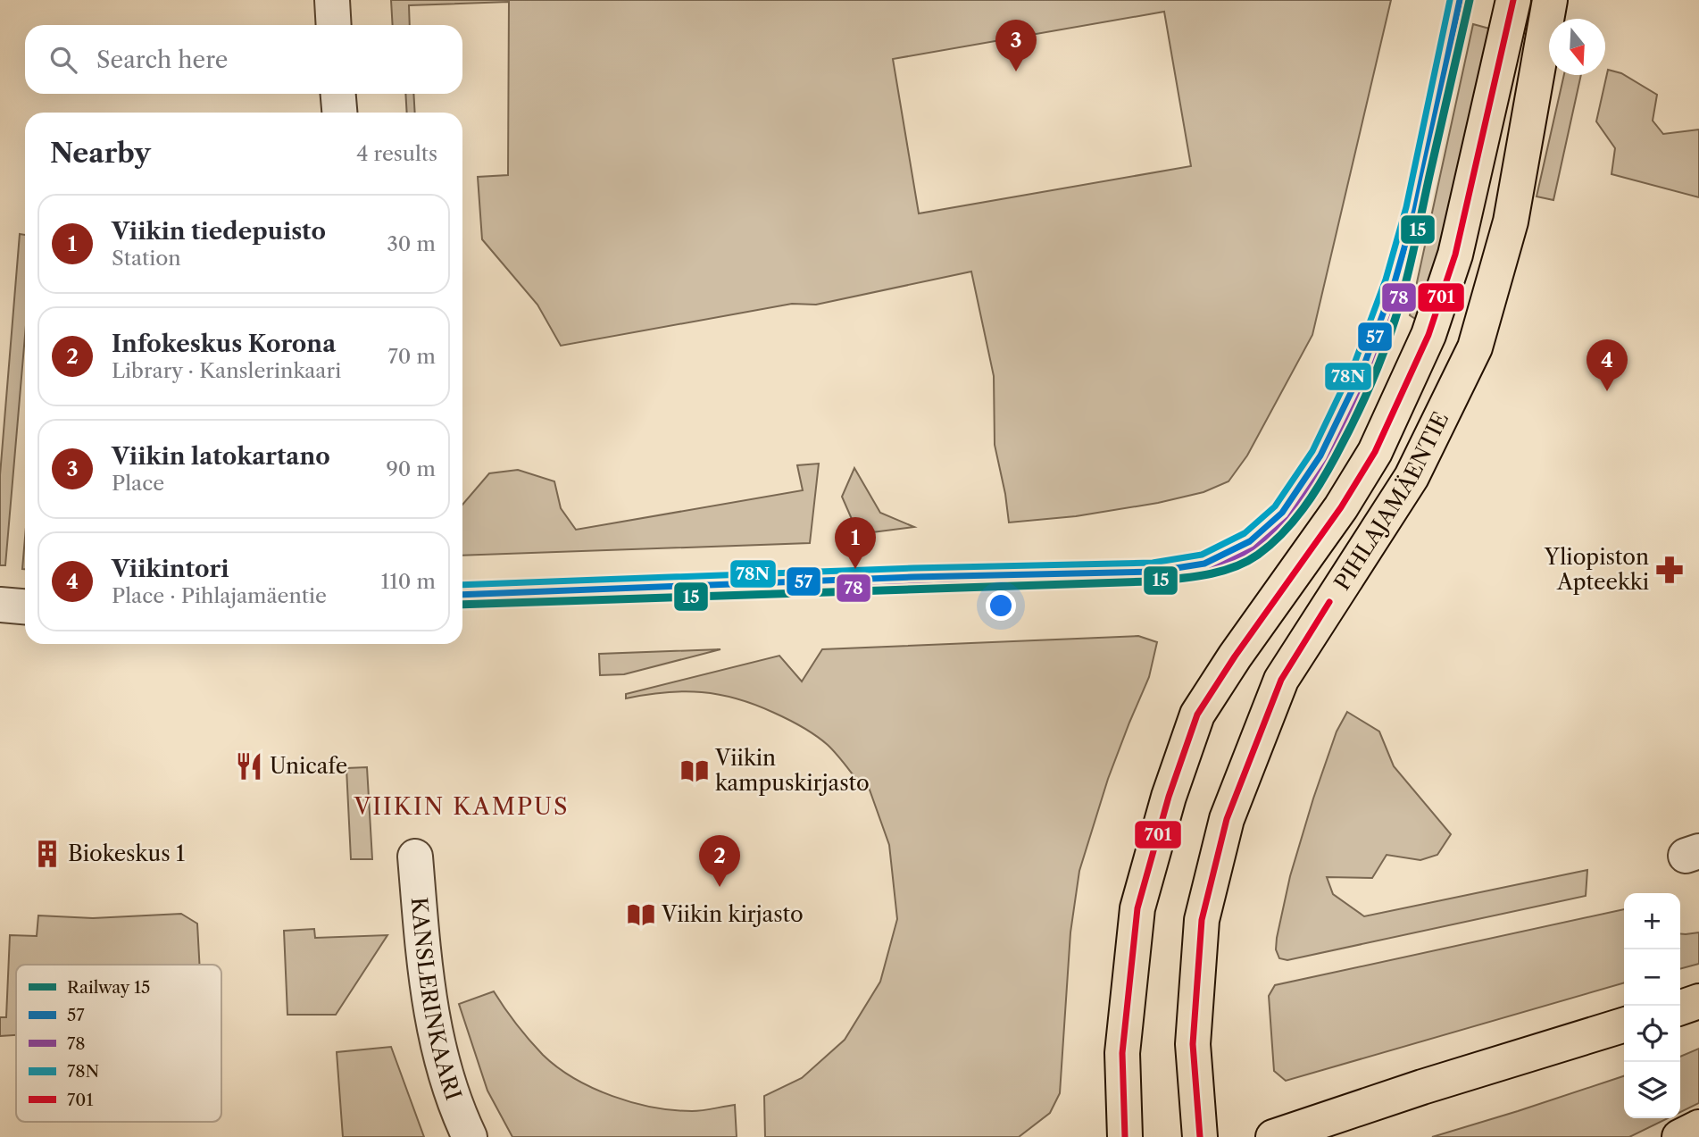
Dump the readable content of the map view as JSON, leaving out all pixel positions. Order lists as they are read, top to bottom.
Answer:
{
  "streets": {
    "main road": ["PIHLAJAMÄENTIE"],
    "street": ["KANSLERINKAARI"]
  },
  "districts": ["VIIKIN KAMPUS"],
  "places": {
    "pharmacy": ["Yliopiston Apteekki"],
    "restaurant": ["Unicafe"],
    "library": ["Viikin kampuskirjasto", "Viikin kirjasto"],
    "building": ["Biokeskus 1"]
  },
  "lines": [
    "rail line 15",
    "transit line 57",
    "transit line 78N",
    "transit line 701",
    "transit line 78"
  ],
  "legend": [
    "Railway 15",
    "57",
    "78",
    "78N",
    "701"
  ],
  "north": "bottom",
  "page": {
    "pins": [
      "3",
      "4",
      "1",
      "2"
    ],
    "search": "Search here",
    "heading": ["Nearby", "4 results"],
    "list": [
      {
        "mark": "1",
        "name": "Viikin tiedepuisto",
        "note": "Station",
        "value": "30 m"
      },
      {
        "mark": "2",
        "name": "Infokeskus Korona",
        "note": "Library · Kanslerinkaari",
        "value": "70 m"
      },
      {
        "mark": "3",
        "name": "Viikin latokartano",
        "note": "Place",
        "value": "90 m"
      },
      {
        "mark": "4",
        "name": "Viikintori",
        "note": "Place · Pihlajamäentie",
        "value": "110 m"
      }
    ],
    "map_buttons": ["+", "−"]
  }
}
